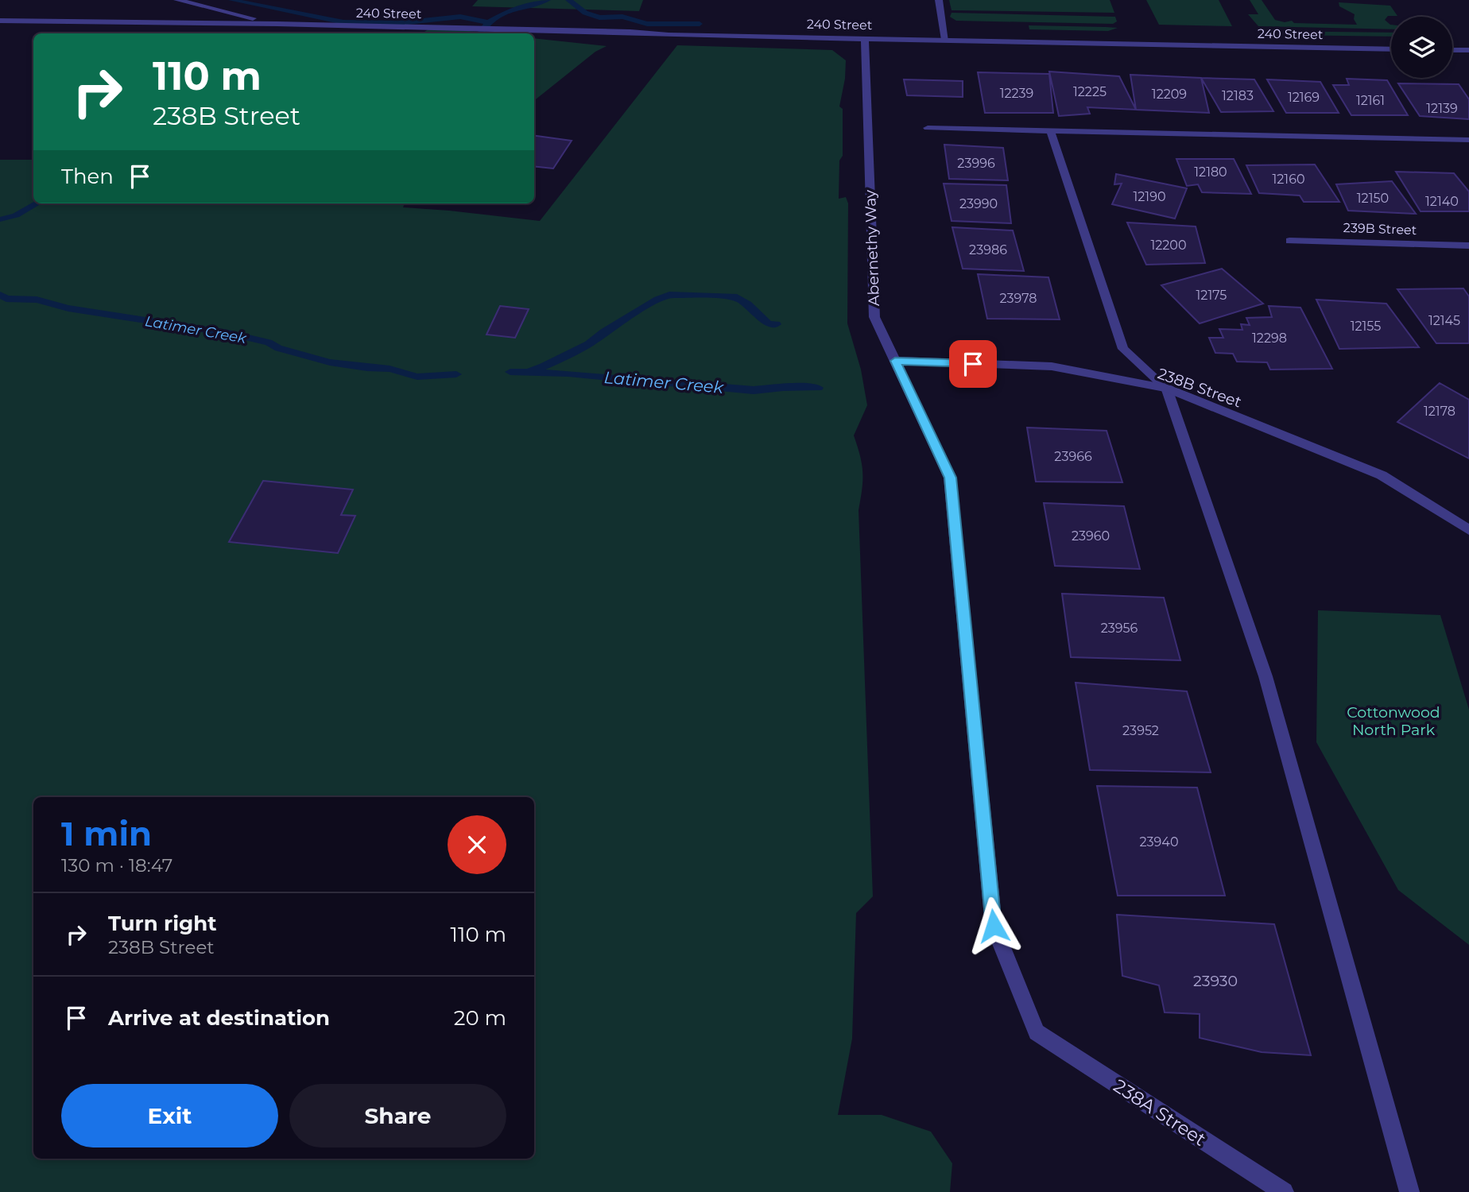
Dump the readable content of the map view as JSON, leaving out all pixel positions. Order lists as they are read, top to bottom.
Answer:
{
  "streets": {
    "street": [
      "240 Street",
      "239B Street",
      "Abernethy Way",
      "238B Street",
      "238A Street"
    ]
  },
  "crossings": [
    ["240 Street", "Abernethy Way"],
    ["Abernethy Way", "238B Street"],
    ["Abernethy Way", "238A Street"]
  ],
  "water": ["Latimer Creek"],
  "parks": ["Cottonwood North Park"],
  "house_numbers": [
    "12225",
    "12239",
    "12209",
    "12183",
    "12169",
    "12161",
    "12139",
    "23996",
    "12180",
    "12160",
    "12190",
    "12150",
    "12140",
    "23990",
    "12200",
    "23986",
    "12175",
    "23978",
    "12145",
    "12155",
    "12298",
    "12178",
    "23966",
    "23960",
    "23956",
    "23952",
    "23940",
    "23930"
  ],
  "page": {
    "turn": ["110 m", "238B Street"],
    "then": "Then",
    "heading": ["1 min", "130 m · 18:47"],
    "list": [
      {
        "name": "Turn right",
        "note": "238B Street",
        "value": "110 m"
      },
      {
        "name": "Arrive at destination",
        "value": "20 m"
      }
    ],
    "buttons": ["Exit", "Share"]
  }
}
